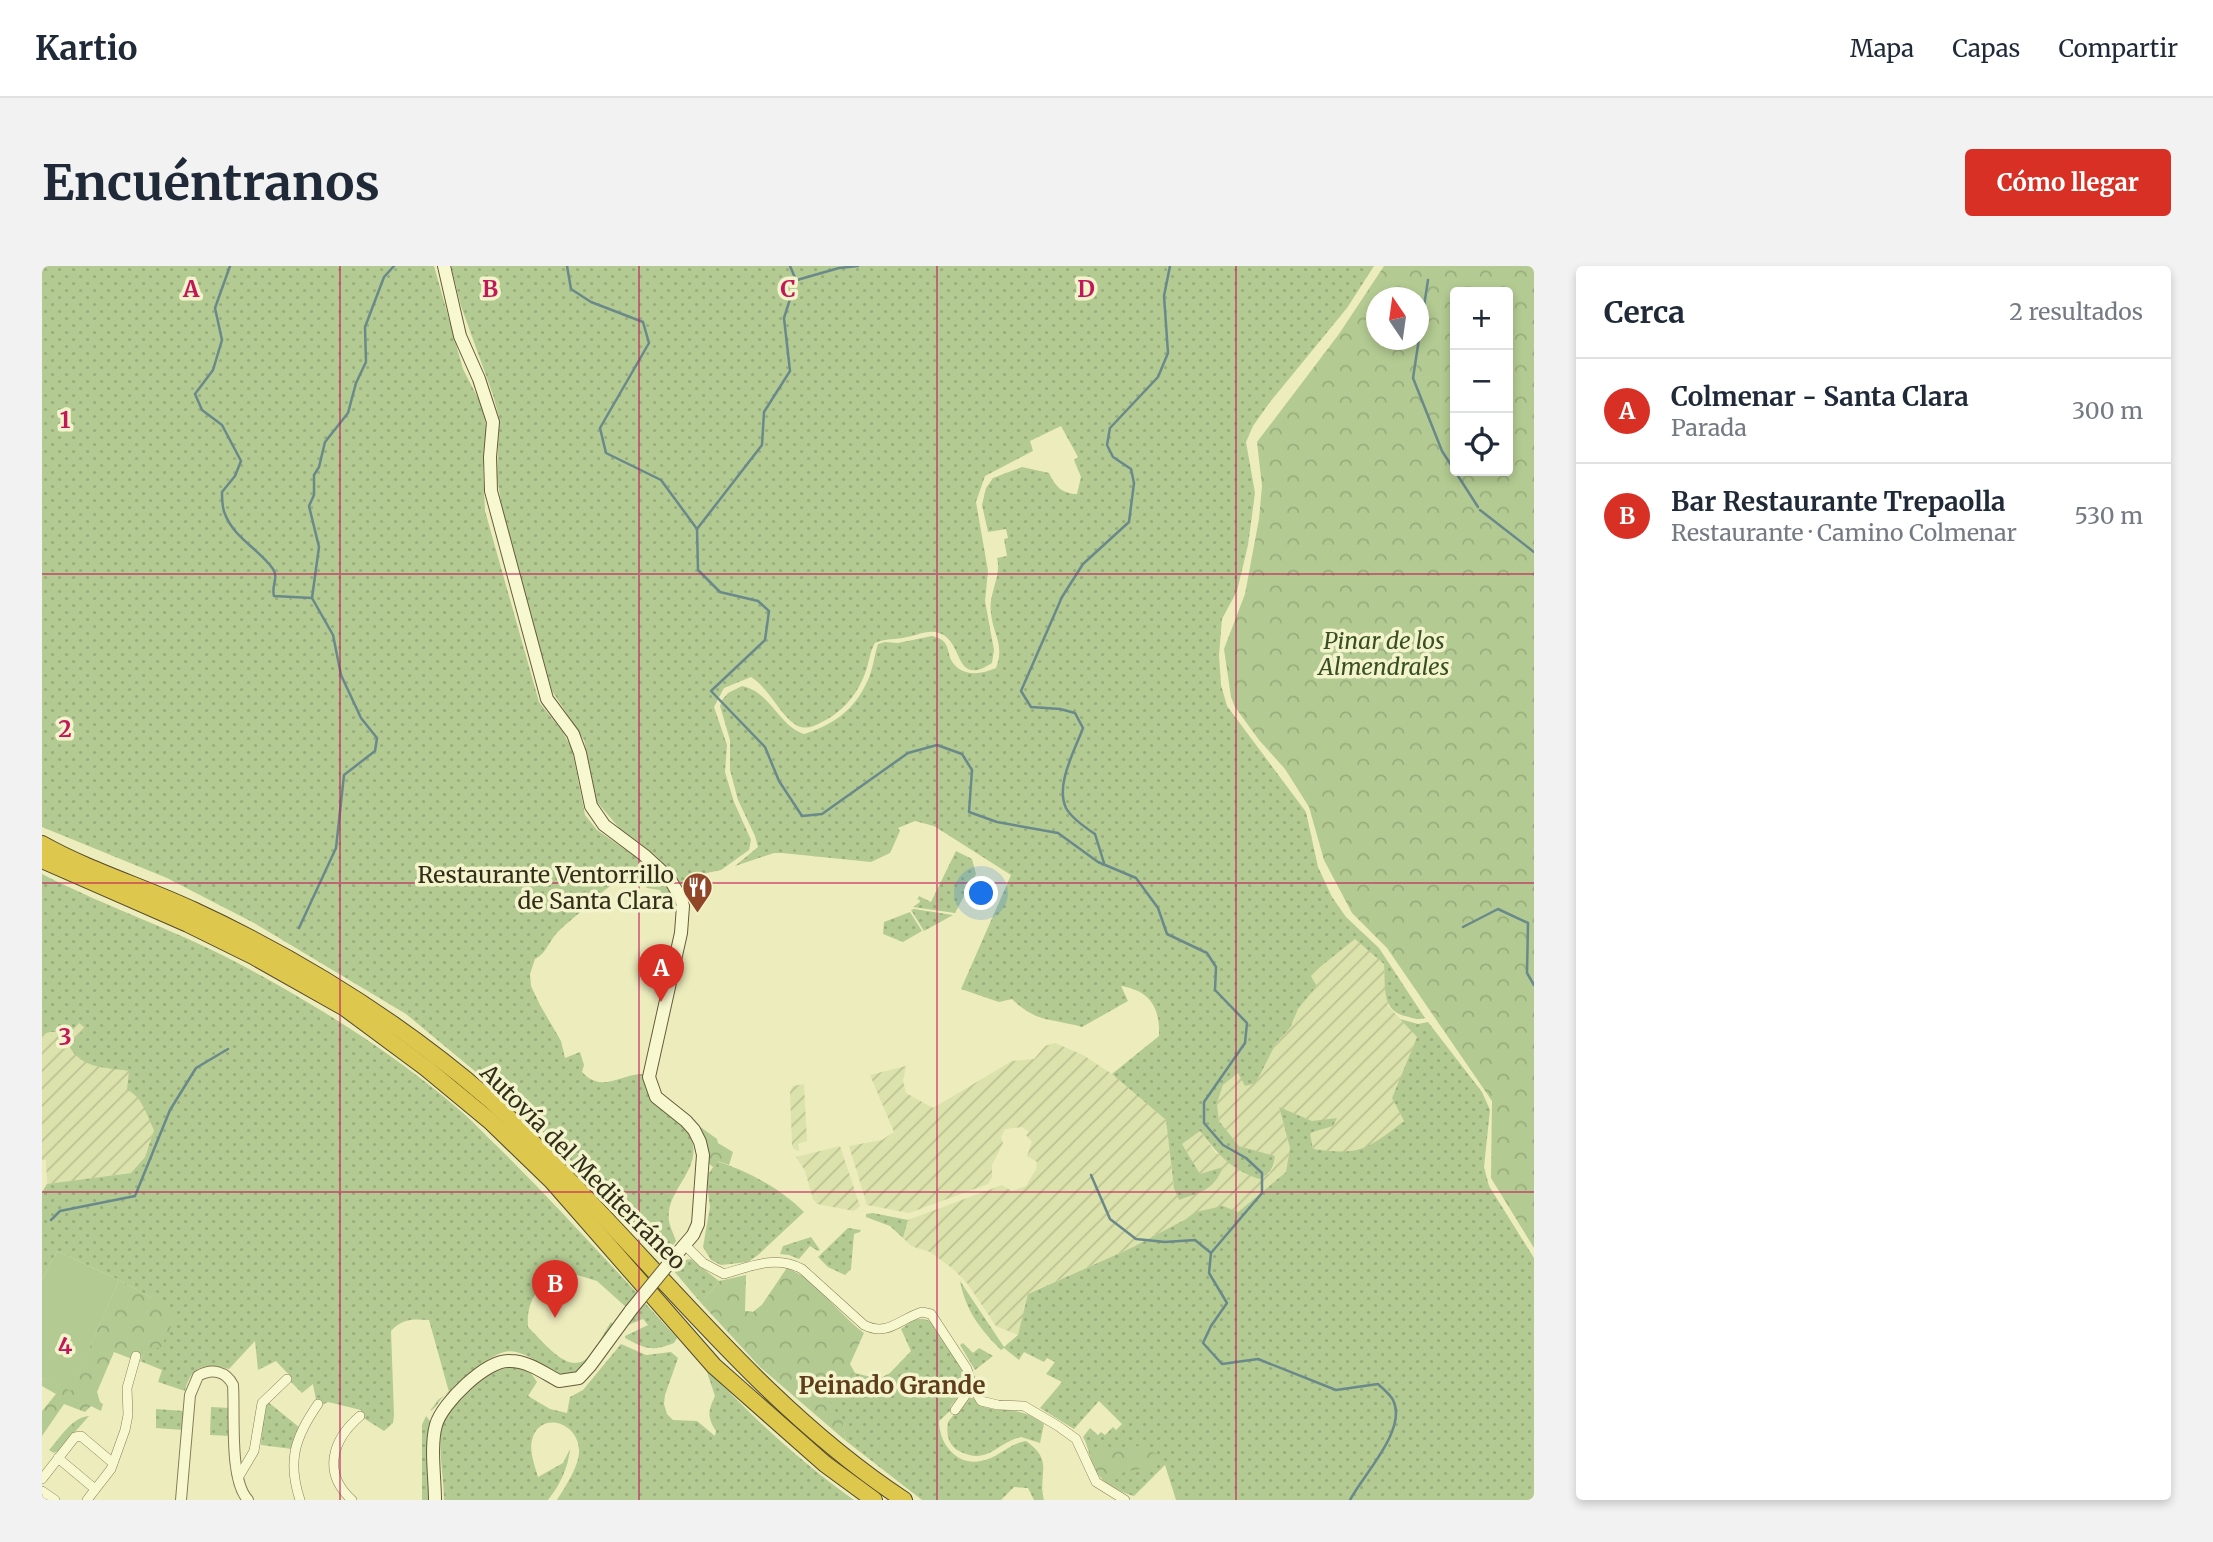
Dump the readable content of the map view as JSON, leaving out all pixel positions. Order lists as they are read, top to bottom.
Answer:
{
  "streets": {
    "highway": ["Autovía del Mediterráneo"]
  },
  "districts": ["Peinado Grande"],
  "parks": ["Pinar de los Almendrales"],
  "places": {
    "restaurant": ["Restaurante Ventorrillo de Santa Clara"]
  },
  "north": "top",
  "page": {
    "header": "Kartio",
    "nav": ["Mapa", "Capas", "Compartir"],
    "buttons": "Cómo llegar",
    "title": "Encuéntranos",
    "heading": ["Cerca", "2 resultados"],
    "map_buttons": ["+", "−"],
    "list": [
      {
        "mark": "A",
        "name": "Colmenar - Santa Clara",
        "note": "Parada",
        "value": "300 m"
      },
      {
        "mark": "B",
        "name": "Bar Restaurante Trepaolla",
        "note": "Restaurante · Camino Colmenar",
        "value": "530 m"
      }
    ],
    "pins": ["A", "B"]
  },
  "grid": {
    "columns": [
      "A",
      "B",
      "C",
      "D"
    ],
    "rows": [
      "1",
      "2",
      "3",
      "4"
    ]
  }
}
